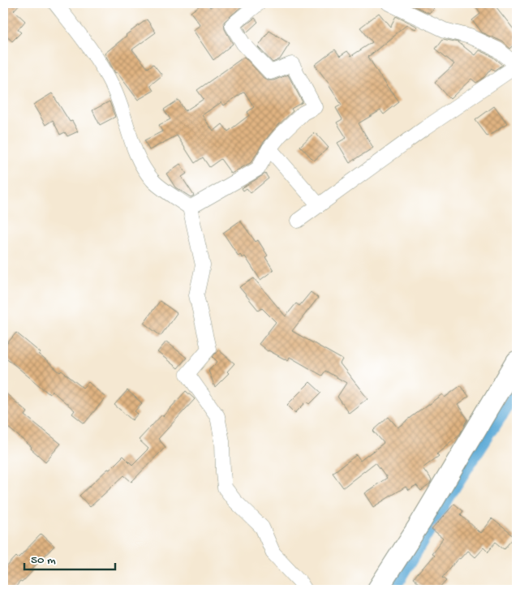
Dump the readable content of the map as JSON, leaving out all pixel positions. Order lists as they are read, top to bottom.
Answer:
{
  "scale_bar": "50 m"
}
